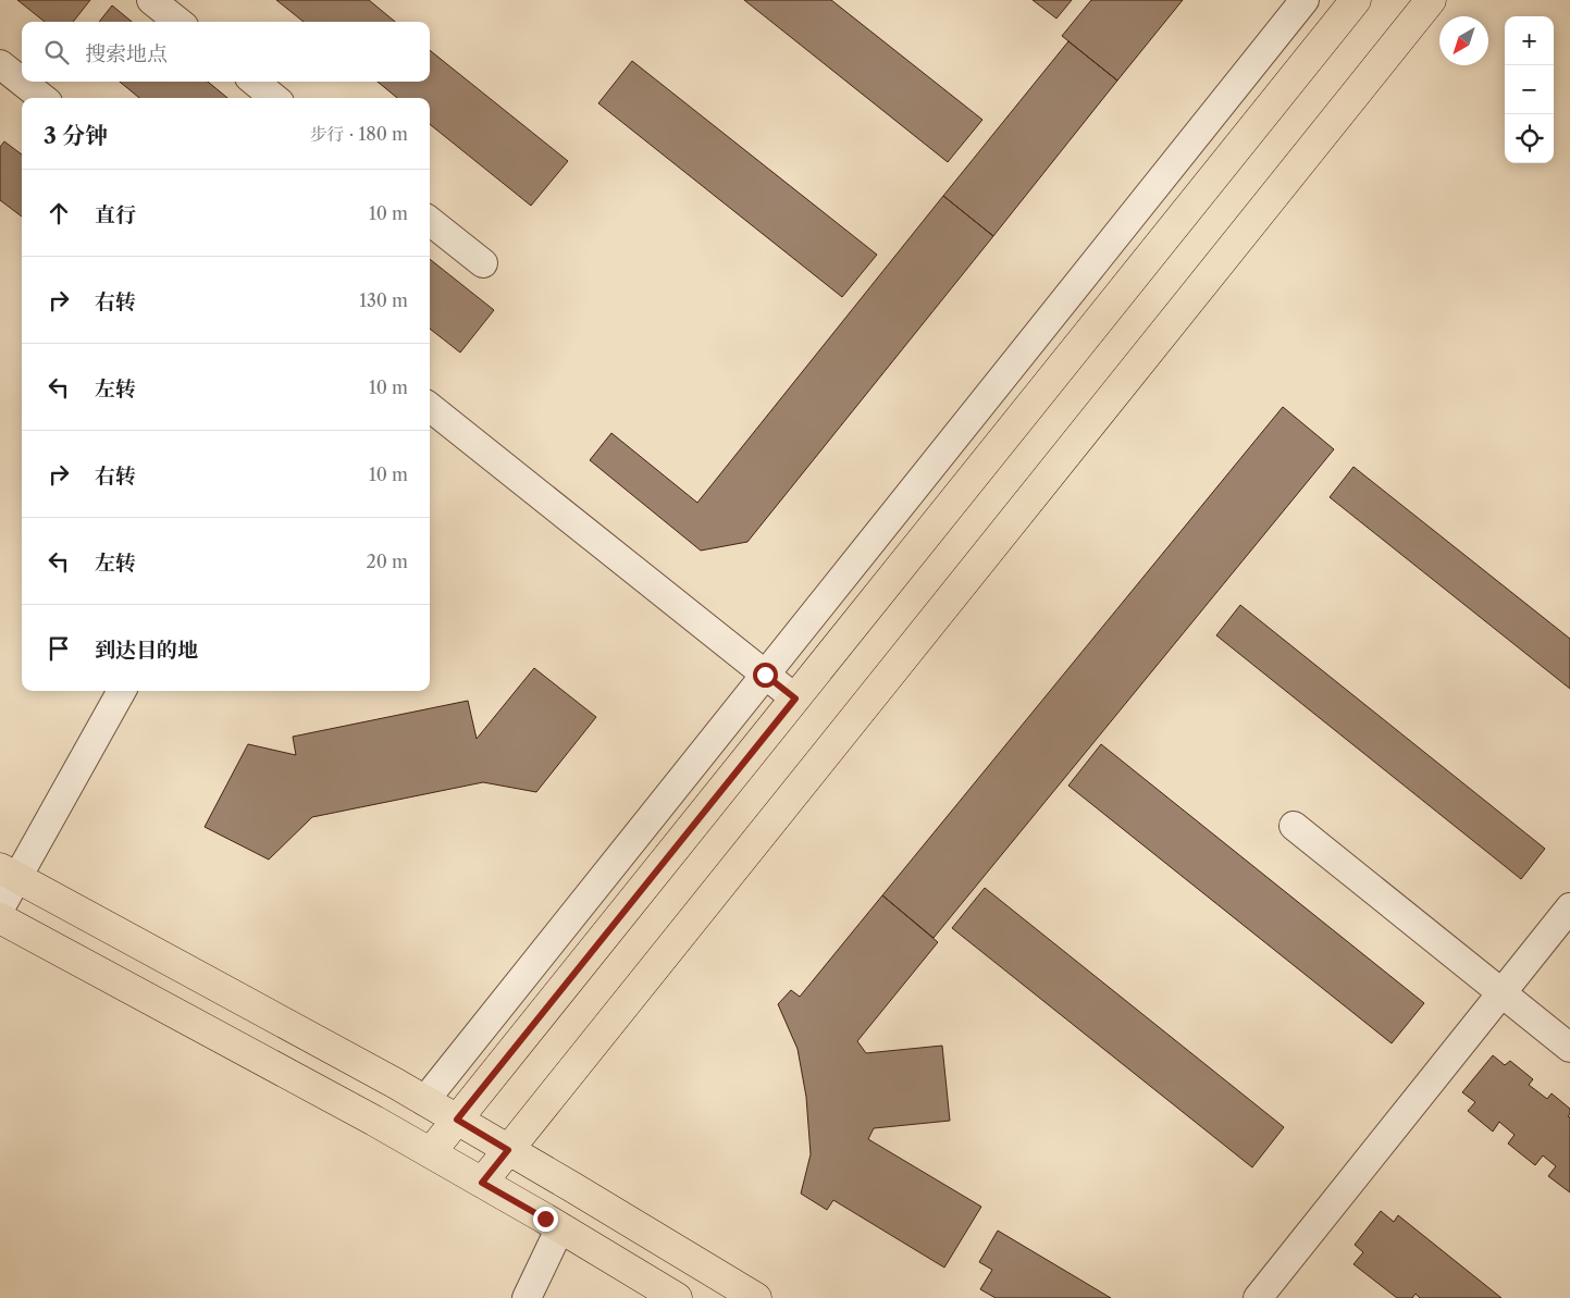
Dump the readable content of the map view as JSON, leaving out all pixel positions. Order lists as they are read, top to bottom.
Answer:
{
  "north": "bottom left",
  "page": {
    "map_buttons": ["+", "−"],
    "search": "搜索地点",
    "heading": ["3 分钟", "步行 · 180 m"],
    "list": [
      ["直行", "10 m"],
      ["右转", "130 m"],
      ["左转", "10 m"],
      ["右转", "10 m"],
      ["左转", "20 m"],
      "到达目的地"
    ]
  }
}
